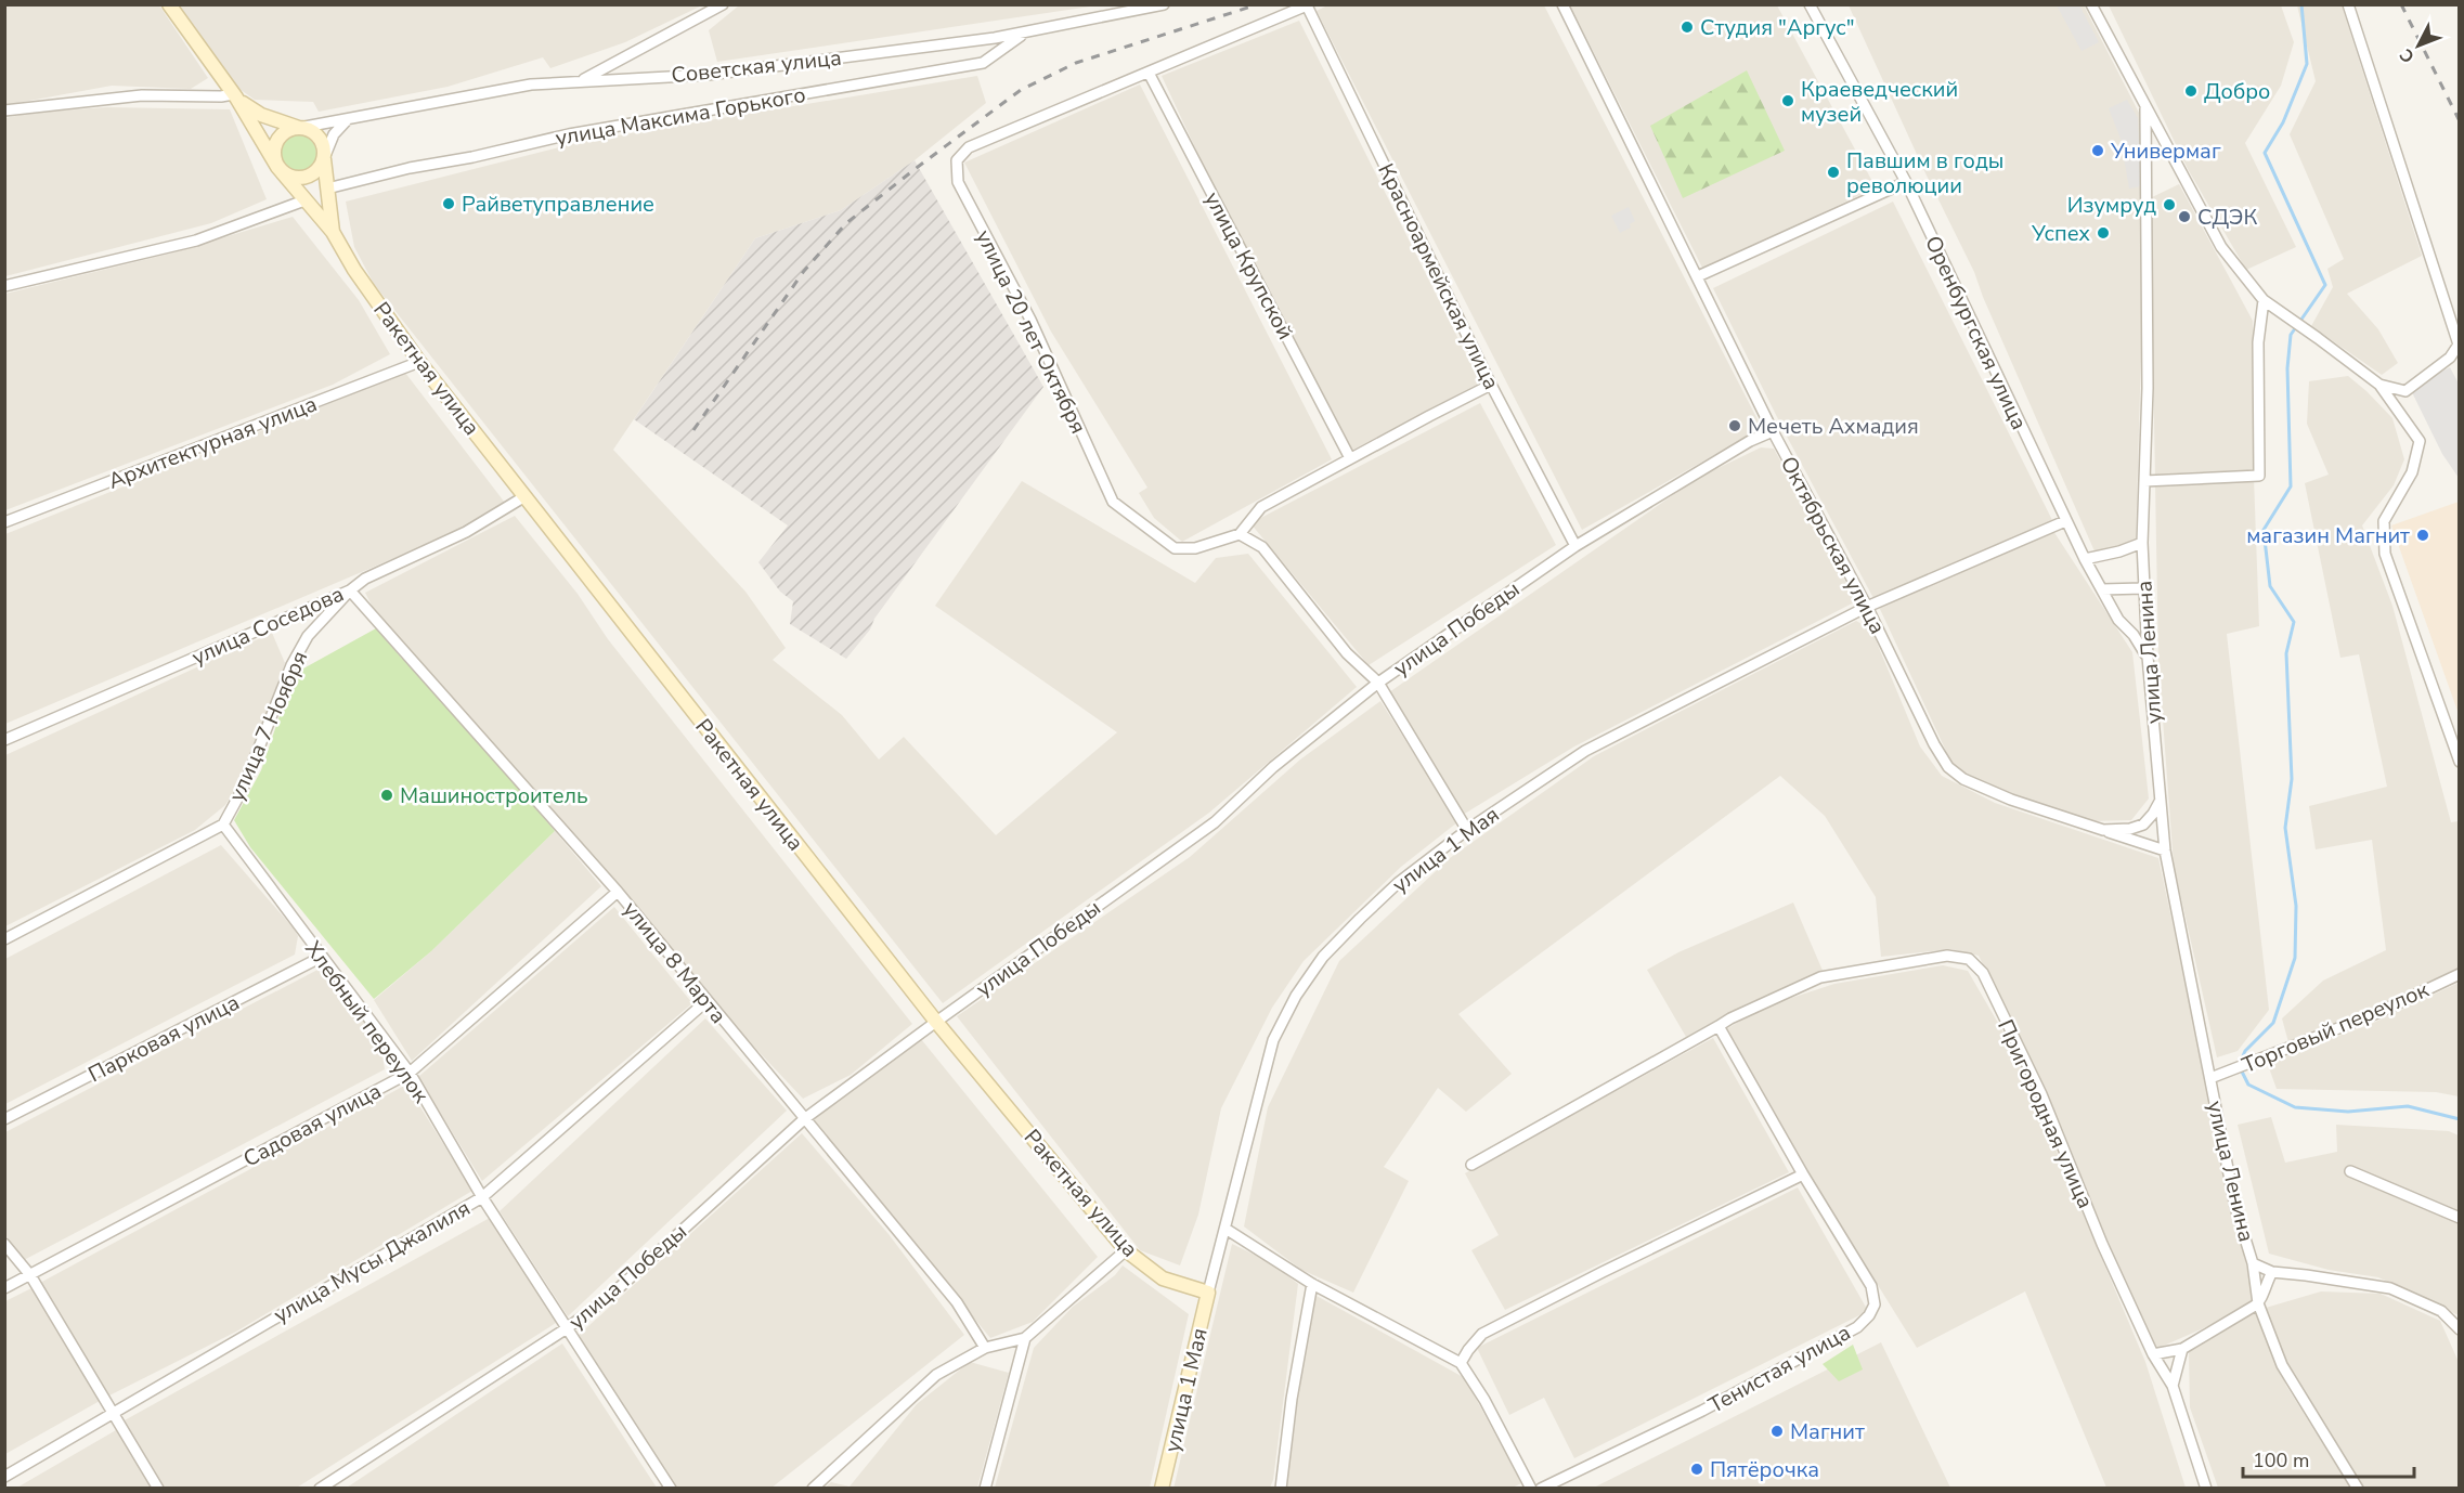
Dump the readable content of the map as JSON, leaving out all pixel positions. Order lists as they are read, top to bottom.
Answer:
{
  "streets": {
    "main road": ["Ракетная улица", "улица 1 Мая"],
    "street": [
      "Советская улица",
      "улица Максима Горького",
      "улица Крупской",
      "Красноармейская улица",
      "улица 20 лет Октября",
      "Оренбургская улица",
      "Архитектурная улица",
      "Октябрьская улица",
      "улица Соседова",
      "улица Победы",
      "улица Ленина",
      "улица 7 Ноября",
      "улица 8 Марта",
      "Хлебный переулок",
      "Торговый переулок",
      "Парковая улица",
      "Пригородная улица",
      "Садовая улица",
      "улица Мусы Джалиля",
      "Тенистая улица"
    ]
  },
  "crossings": [
    ["Советская улица", "улица Максима Горького"],
    ["Советская улица", "Ракетная улица"],
    ["улица Максима Горького", "Ракетная улица"],
    ["улица Крупской", "улица 20 лет Октября"],
    ["Красноармейская улица", "улица Победы"],
    ["Оренбургская улица", "улица Ленина"],
    ["Оренбургская улица", "улица 1 Мая"],
    ["Ракетная улица", "Архитектурная улица"],
    ["Ракетная улица", "улица Соседова"],
    ["Ракетная улица", "улица Победы"],
    ["Ракетная улица", "улица 1 Мая"],
    ["Октябрьская улица", "улица Победы"],
    ["Октябрьская улица", "улица Ленина"],
    ["Октябрьская улица", "улица 1 Мая"],
    ["улица Соседова", "улица 7 Ноября"],
    ["улица Соседова", "улица 8 Марта"],
    ["улица Победы", "улица 8 Марта"],
    ["улица Победы", "Хлебный переулок"],
    ["улица Ленина", "Торговый переулок"],
    ["улица 7 Ноября", "улица 8 Марта"],
    ["улица 7 Ноября", "Хлебный переулок"],
    ["улица 8 Марта", "Садовая улица"],
    ["улица 8 Марта", "улица Мусы Джалиля"],
    ["Хлебный переулок", "Парковая улица"],
    ["Хлебный переулок", "Садовая улица"],
    ["Хлебный переулок", "улица Мусы Джалиля"],
    ["Пригородная улица", "Тенистая улица"]
  ],
  "places": [
    "Студия \"Аргус\"",
    "Добро",
    "Краеведческий музей",
    "Универмаг",
    "Павшим в годы революции",
    "Райветуправление",
    "Изумруд",
    "СДЭК",
    "Успех",
    "Мечеть Ахмадия",
    "магазин Магнит",
    "Машиностроитель",
    "Магнит",
    "Пятёрочка"
  ],
  "scale_bar": "100 m",
  "north": "bottom left"
}
